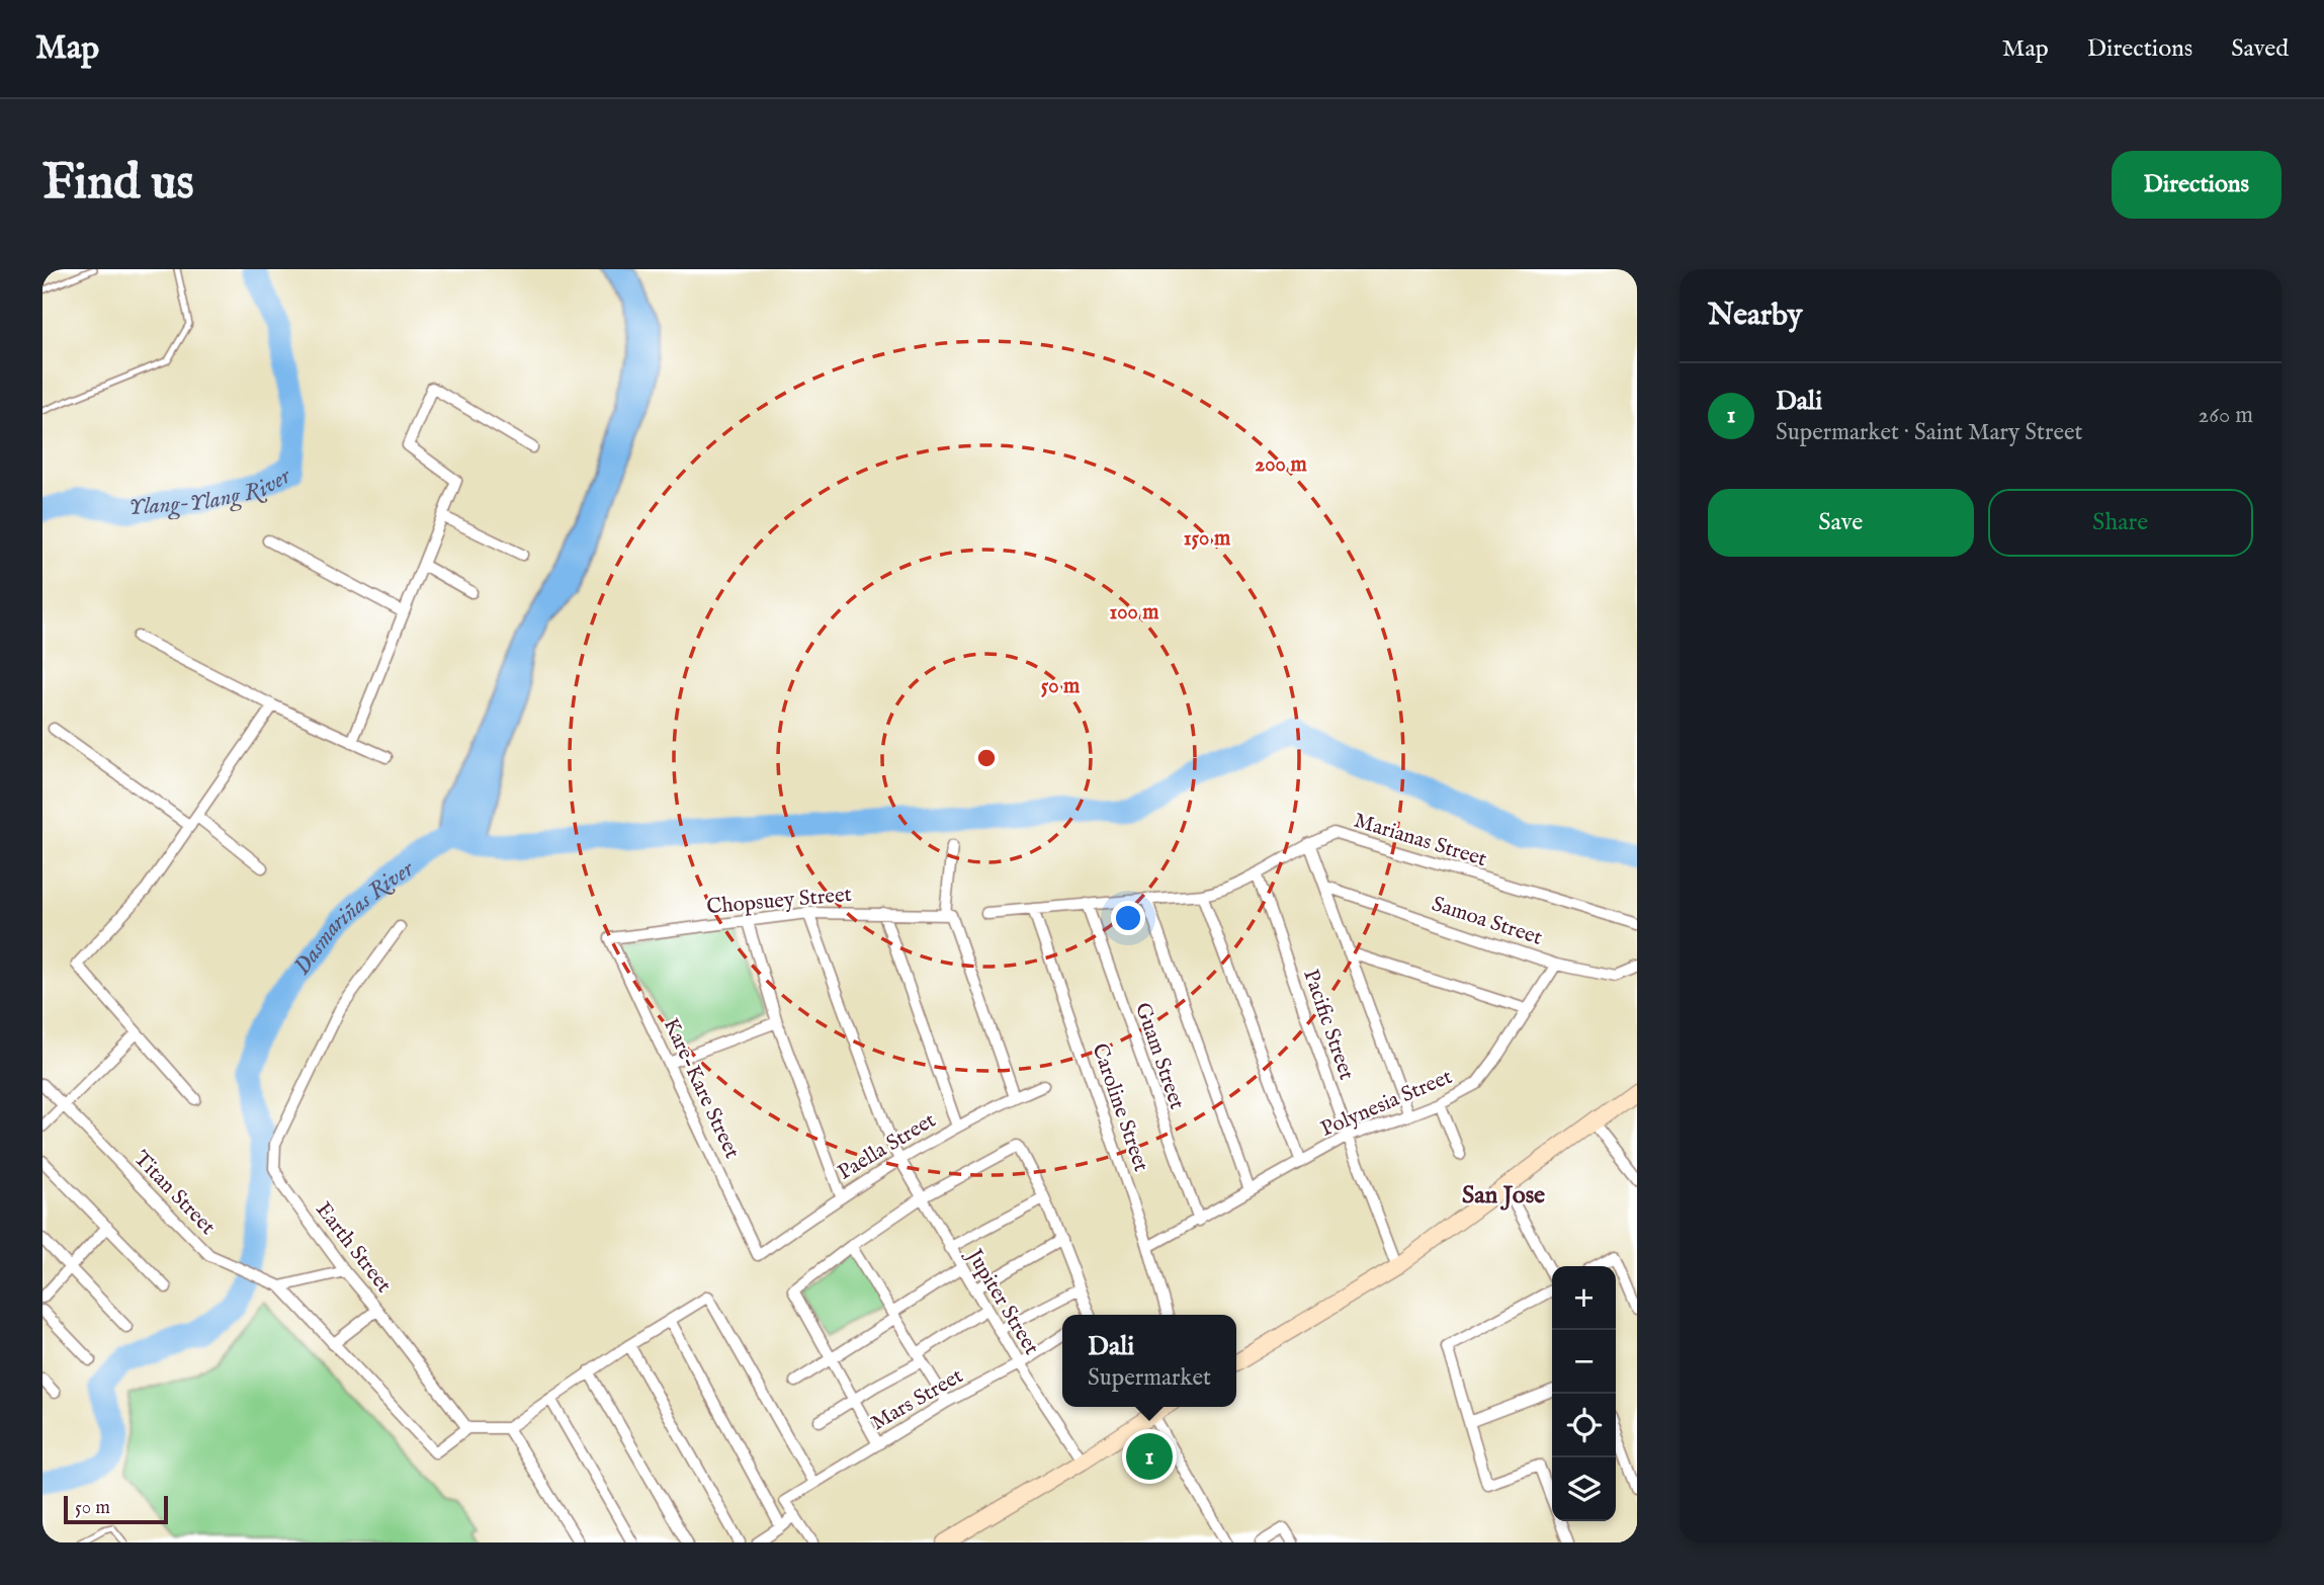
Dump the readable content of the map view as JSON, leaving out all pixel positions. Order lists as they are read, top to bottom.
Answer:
{
  "streets": {
    "street": [
      "Marianas Street",
      "Chopsuey Street",
      "Samoa Street",
      "Pacific Street",
      "Guam Street",
      "Kare-Kare Street",
      "Polynesia Street",
      "Caroline Street",
      "Paella Street",
      "Titan Street",
      "Earth Street",
      "Jupiter Street",
      "Mars Street"
    ]
  },
  "crossings": [
    ["Marianas Street", "Pacific Street"],
    ["Marianas Street", "Guam Street"],
    ["Marianas Street", "Caroline Street"],
    ["Chopsuey Street", "Kare-Kare Street"],
    ["Chopsuey Street", "Jupiter Street"],
    ["Samoa Street", "Polynesia Street"],
    ["Pacific Street", "Polynesia Street"],
    ["Guam Street", "Polynesia Street"],
    ["Kare-Kare Street", "Paella Street"],
    ["Polynesia Street", "Caroline Street"],
    ["Paella Street", "Jupiter Street"],
    ["Jupiter Street", "Mars Street"]
  ],
  "districts": ["San Jose"],
  "water": ["Ylang-Ylang River", "Dasmariñas River"],
  "scale_bar": "50 m",
  "page": {
    "header": "Map",
    "nav": ["Map", "Directions", "Saved"],
    "buttons": [
      "Directions",
      ["Save", "Share"]
    ],
    "title": "Find us",
    "heading": "Nearby",
    "list": [
      {
        "mark": "1",
        "name": "Dali",
        "note": "Supermarket · Saint Mary Street",
        "value": "260 m"
      }
    ],
    "map_buttons": ["+", "−"],
    "popup": ["Dali", "Supermarket"],
    "pins": "1",
    "scale": "50 m"
  },
  "rings": [
    "200 m",
    "150 m",
    "100 m",
    "50 m"
  ]
}
